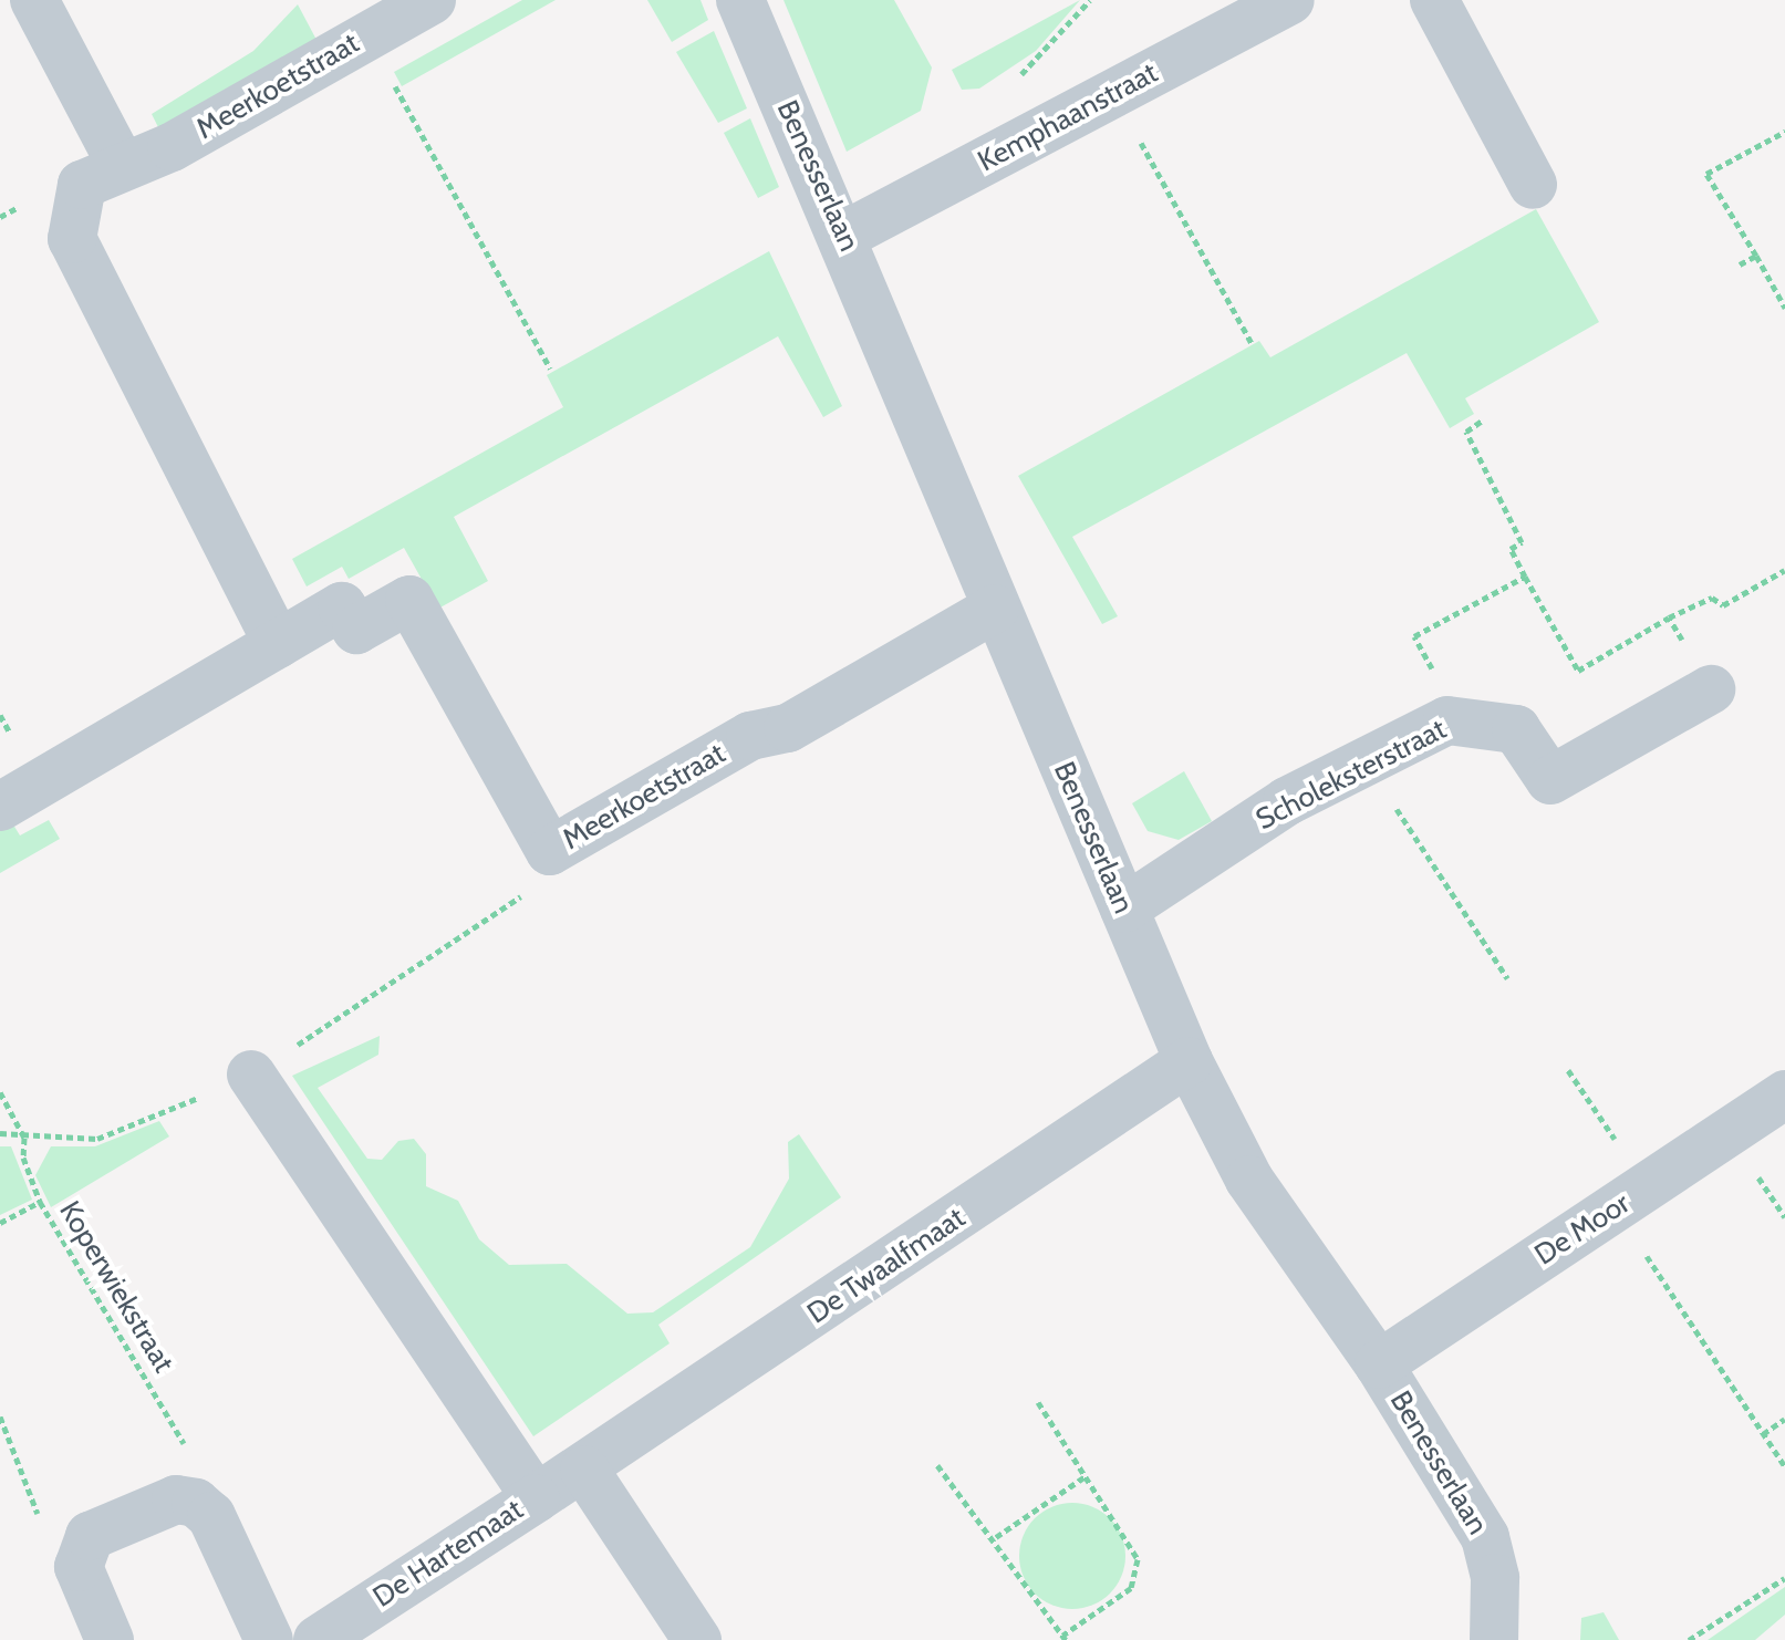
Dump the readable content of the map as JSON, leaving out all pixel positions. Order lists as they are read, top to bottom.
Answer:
{
  "streets": {
    "street": [
      "Meerkoetstraat",
      "Kemphaanstraat",
      "Benesserlaan",
      "Scholeksterstraat",
      "De Moor",
      "De Twaalfmaat",
      "De Hartemaat"
    ],
    "path": ["Koperwiekstraat"]
  },
  "crossings": [
    ["Meerkoetstraat", "Benesserlaan"],
    ["Kemphaanstraat", "Benesserlaan"],
    ["Benesserlaan", "Scholeksterstraat"],
    ["Benesserlaan", "De Moor"],
    ["Benesserlaan", "De Twaalfmaat"],
    ["De Twaalfmaat", "De Hartemaat"]
  ]
}
